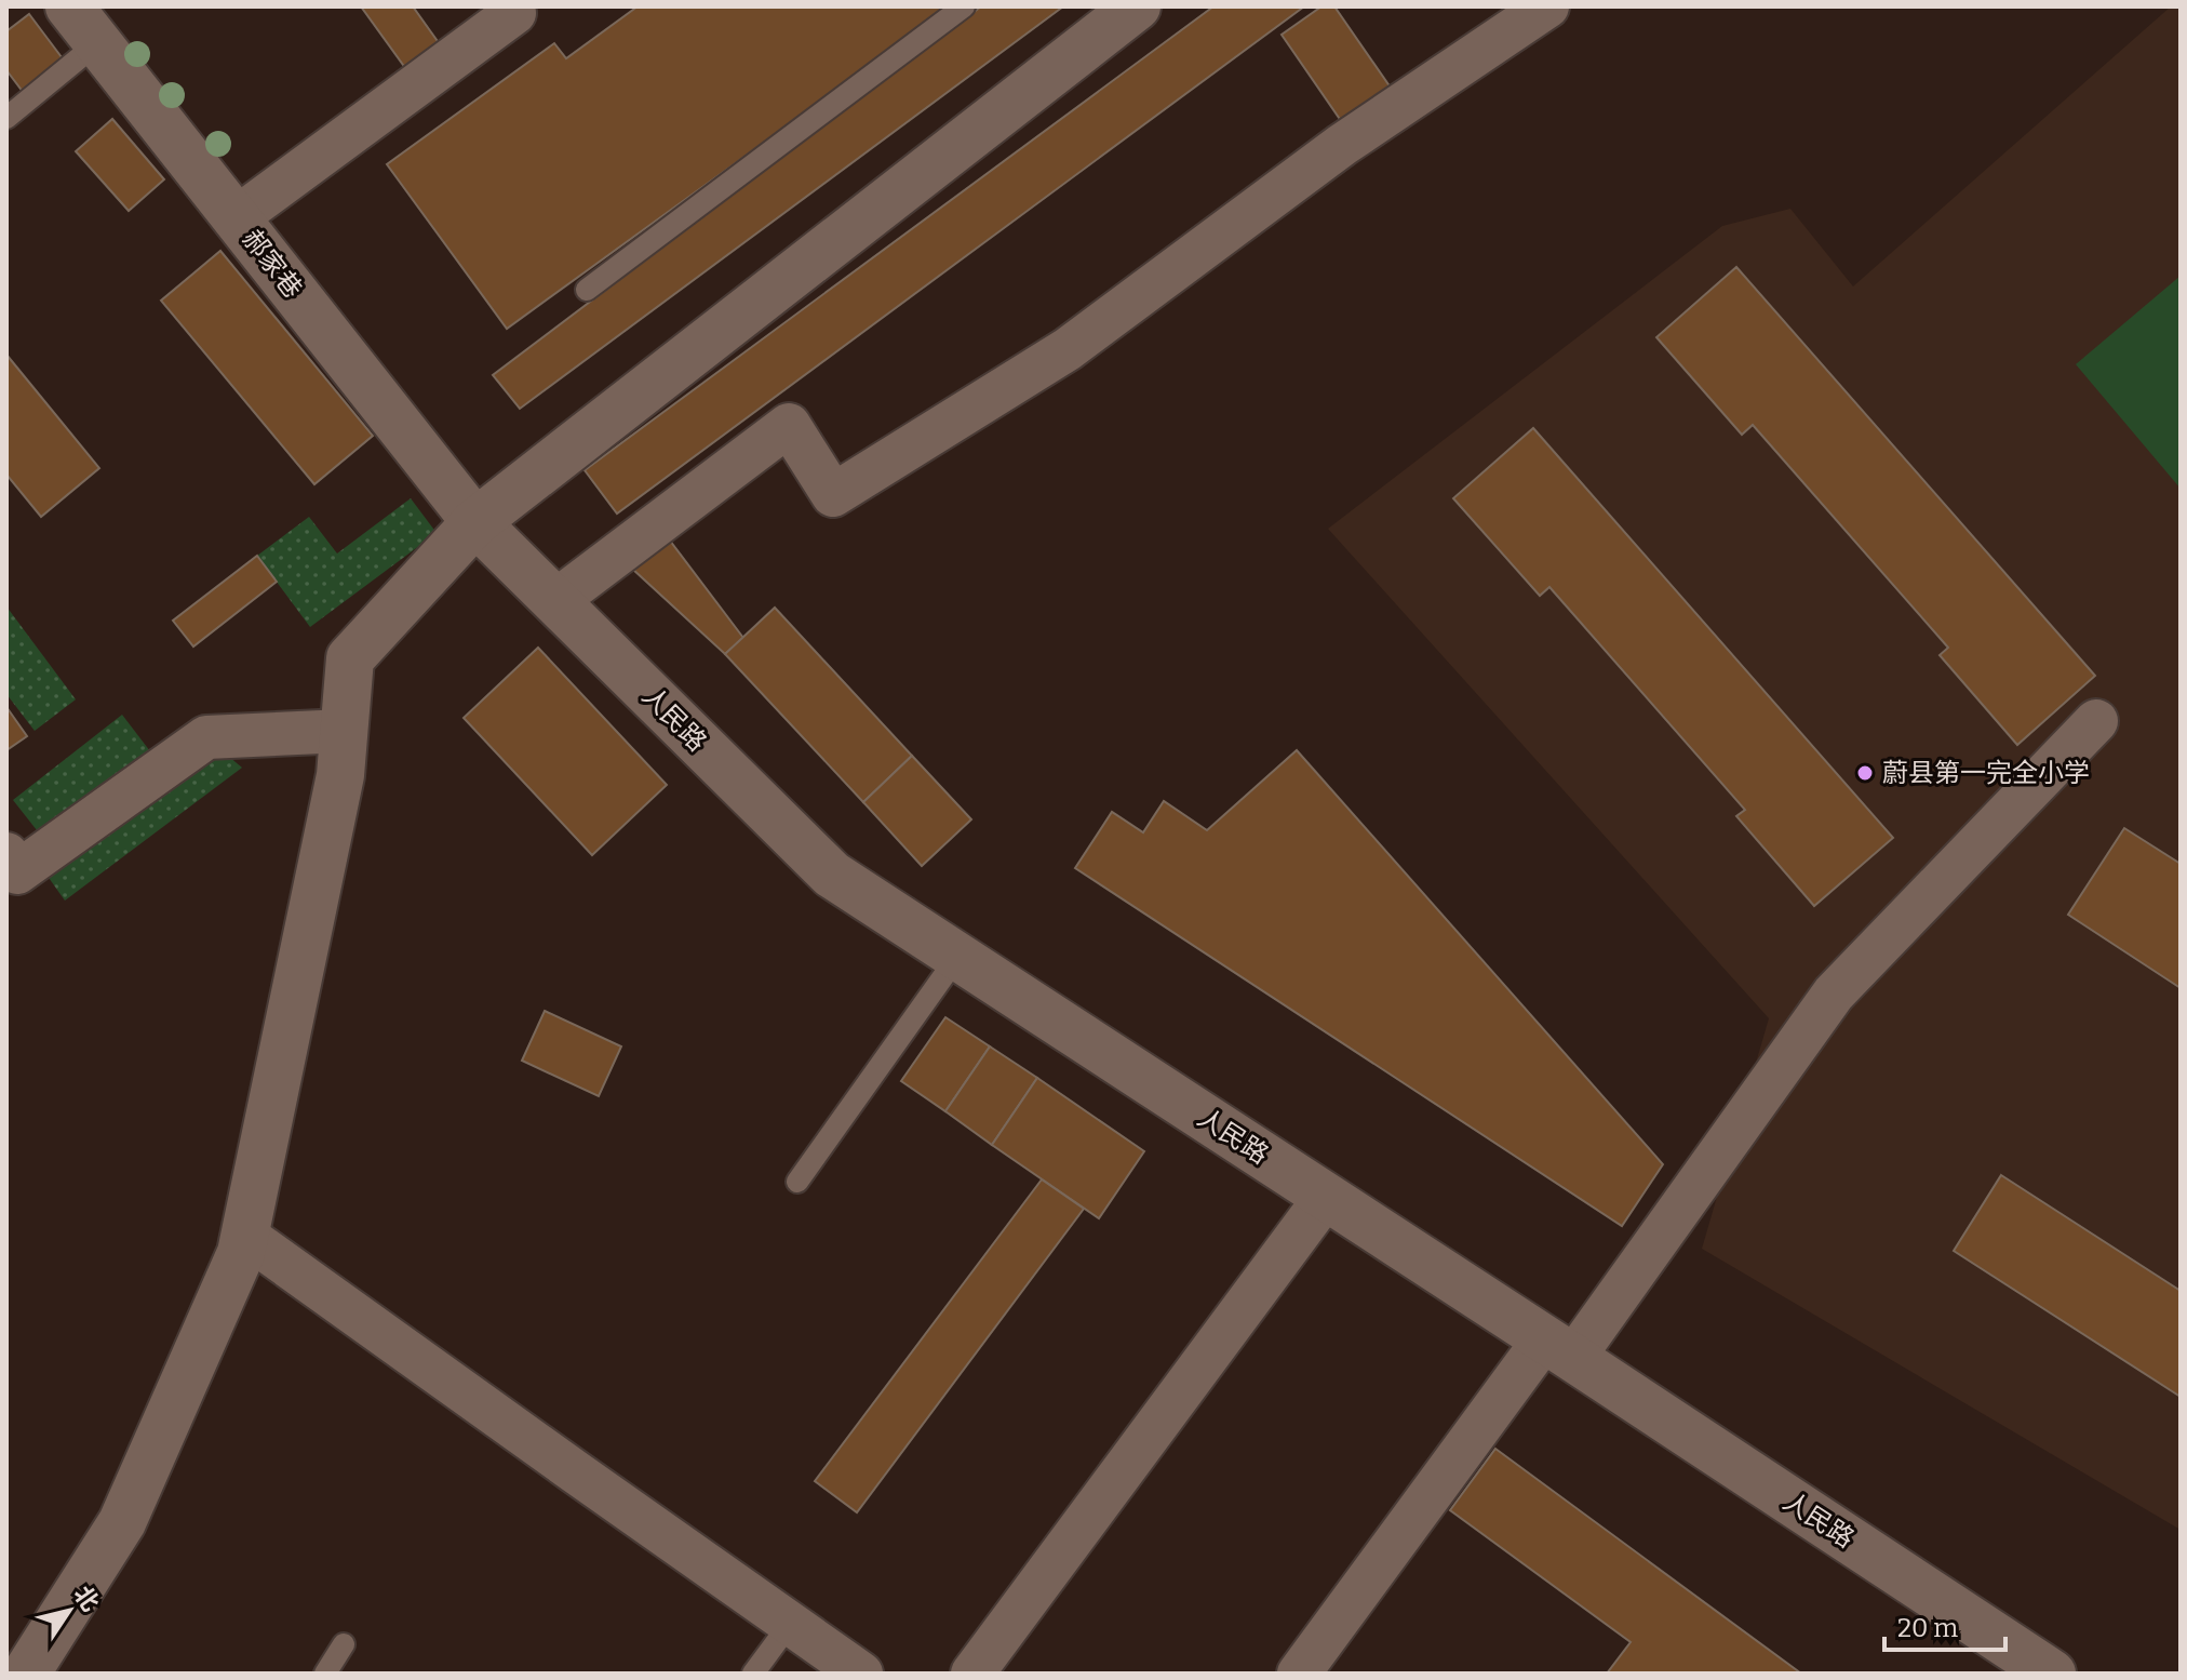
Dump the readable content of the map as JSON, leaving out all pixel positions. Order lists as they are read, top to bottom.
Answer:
{
  "streets": {
    "street": ["郝家巷", "人民路"]
  },
  "crossings": [
    ["郝家巷", "人民路"]
  ],
  "places": ["蔚县第一完全小学"],
  "scale_bar": "20 m",
  "north": "top right"
}
